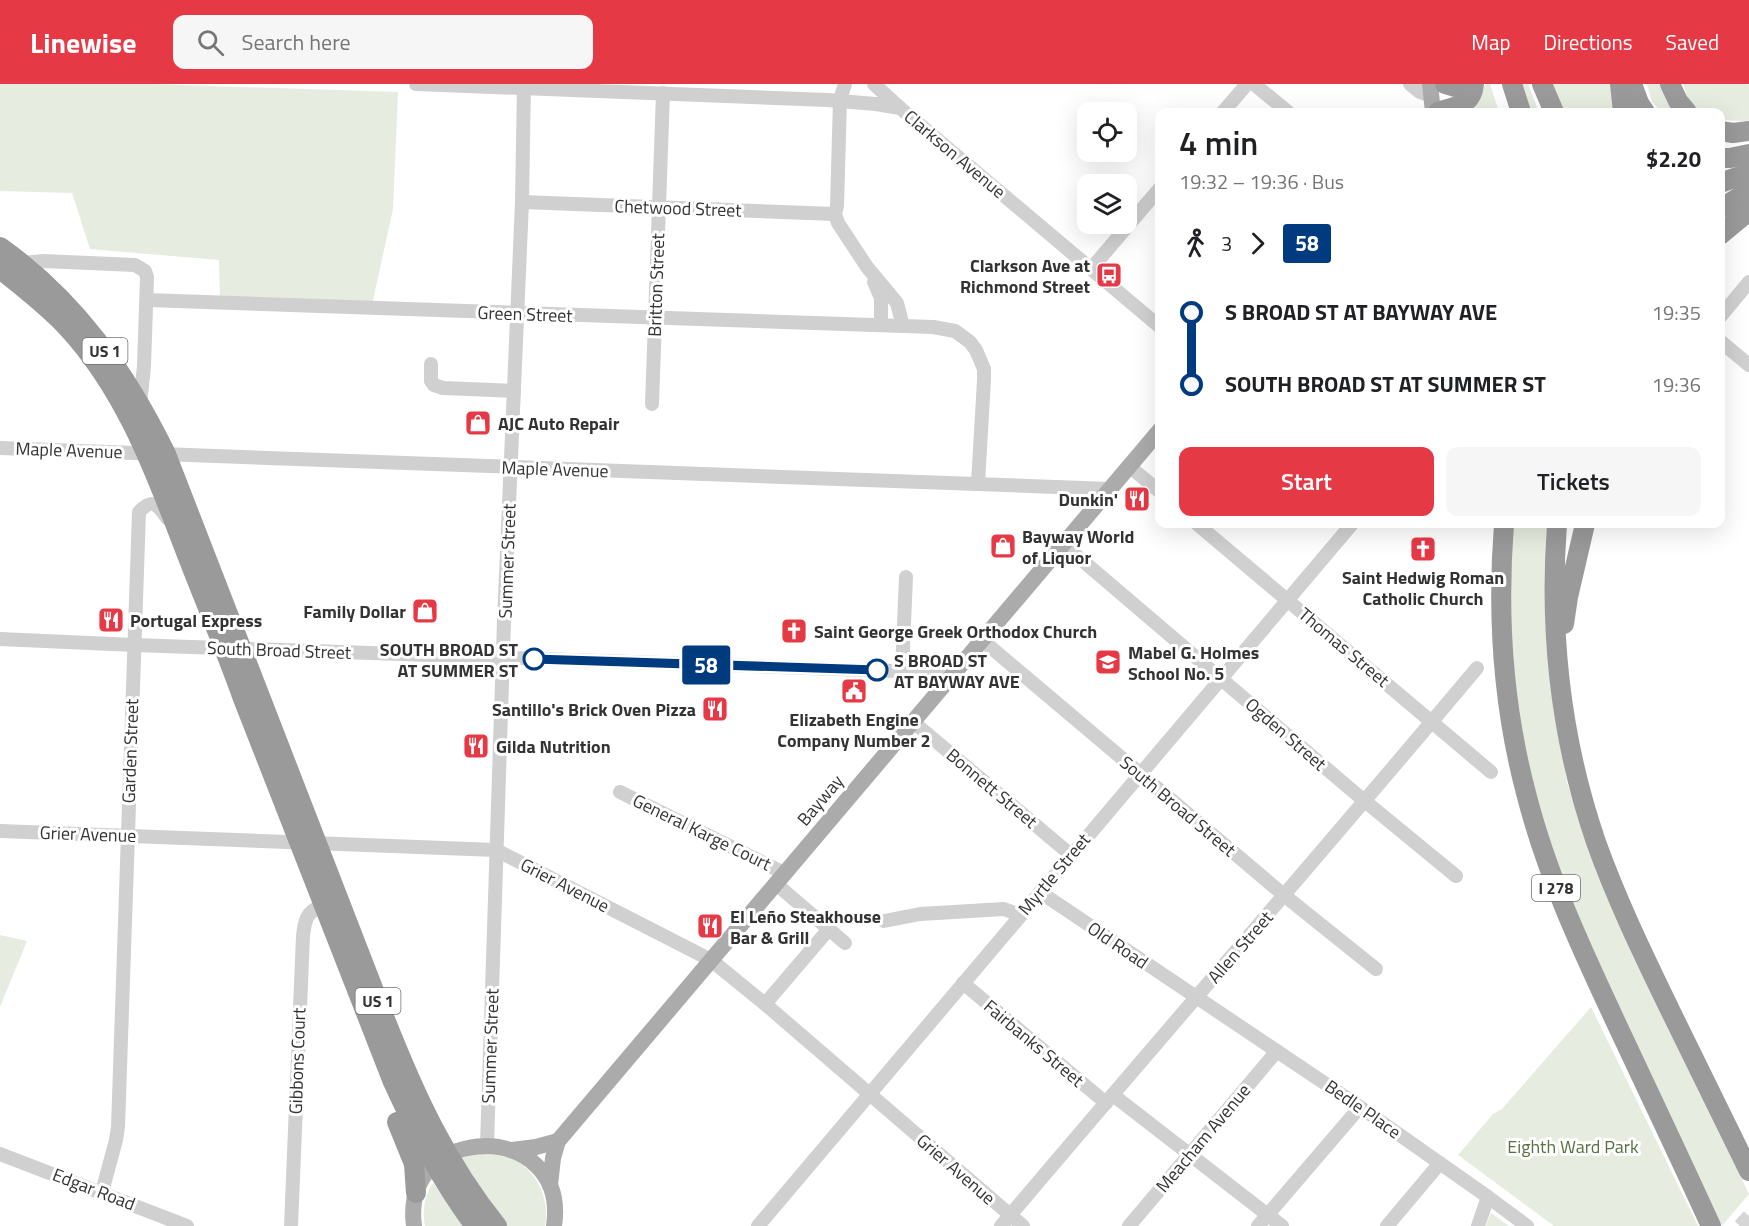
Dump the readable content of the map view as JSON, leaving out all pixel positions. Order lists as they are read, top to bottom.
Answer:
{
  "streets": {
    "highway": ["US 1", "I 278"],
    "main road": ["Bayway"],
    "street": [
      "Clarkson Avenue",
      "Chetwood Street",
      "Britton Street",
      "Green Street",
      "Maple Avenue",
      "Summer Street",
      "Thomas Street",
      "South Broad Street",
      "Ogden Street",
      "Garden Street",
      "Bonnett Street",
      "General Karge Court",
      "Grier Avenue",
      "Myrtle Street",
      "Old Road",
      "Allen Street",
      "Fairbanks Street",
      "Gibbons Court",
      "Bedle Place",
      "Meacham Avenue",
      "Edgar Road"
    ]
  },
  "crossings": [
    ["Clarkson Avenue", "Britton Street"],
    ["Clarkson Avenue", "Summer Street"],
    ["Chetwood Street", "Britton Street"],
    ["Chetwood Street", "Summer Street"],
    ["Britton Street", "Green Street"],
    ["Green Street", "Maple Avenue"],
    ["Green Street", "Summer Street"],
    ["US 1", "Maple Avenue"],
    ["US 1", "South Broad Street"],
    ["US 1", "Garden Street"],
    ["US 1", "Grier Avenue"],
    ["US 1", "Gibbons Court"],
    ["Maple Avenue", "Summer Street"],
    ["Maple Avenue", "Bayway"],
    ["Summer Street", "South Broad Street"],
    ["Summer Street", "Grier Avenue"],
    ["Thomas Street", "Myrtle Street"],
    ["Thomas Street", "Allen Street"],
    ["South Broad Street", "Garden Street"],
    ["South Broad Street", "Bayway"],
    ["South Broad Street", "Myrtle Street"],
    ["South Broad Street", "Allen Street"],
    ["Ogden Street", "Bayway"],
    ["Ogden Street", "Myrtle Street"],
    ["Ogden Street", "Allen Street"],
    ["Garden Street", "Grier Avenue"],
    ["Garden Street", "Edgar Road"],
    ["Bonnett Street", "Bayway"],
    ["Bonnett Street", "Myrtle Street"],
    ["Bayway", "General Karge Court"],
    ["Bayway", "Grier Avenue"],
    ["Grier Avenue", "Myrtle Street"],
    ["Grier Avenue", "Allen Street"],
    ["Myrtle Street", "Old Road"],
    ["Myrtle Street", "Fairbanks Street"],
    ["Old Road", "Allen Street"],
    ["Old Road", "Bedle Place"],
    ["Allen Street", "Fairbanks Street"],
    ["Allen Street", "Bedle Place"],
    ["Fairbanks Street", "Meacham Avenue"],
    ["Bedle Place", "Meacham Avenue"]
  ],
  "parks": ["Eighth Ward Park"],
  "places": {
    "bus stop": ["Clarkson Ave at Richmond Street"],
    "shop": ["AJC Auto Repair", "Bayway World of Liquor", "Family Dollar"],
    "restaurant": [
      "Dunkin'",
      "Portugal Express",
      "Santillo's Brick Oven Pizza",
      "Gilda Nutrition",
      "El Leño Steakhouse Bar & Grill"
    ],
    "church": ["Saint Hedwig Roman Catholic Church", "Saint George Greek Orthodox Church"],
    "other": ["SOUTH BROAD ST AT SUMMER ST", "S BROAD ST AT BAYWAY AVE"],
    "school or university": ["Mabel G. Holmes School No. 5"],
    "public building": ["Elizabeth Engine Company Number 2"]
  },
  "lines": ["bus line 58"],
  "page": {
    "header": "Linewise",
    "search": "Search here",
    "nav": ["Map", "Directions", "Saved"],
    "on_map": "58",
    "heading": ["4 min", "19:32 – 19:36 · Bus", "$2.20"],
    "legs": ["3", "58"],
    "list": [
      {
        "name": "S BROAD ST AT BAYWAY AVE",
        "value": "19:35"
      },
      {
        "name": "SOUTH BROAD ST AT SUMMER ST",
        "value": "19:36"
      }
    ],
    "buttons": ["Start", "Tickets"]
  }
}
